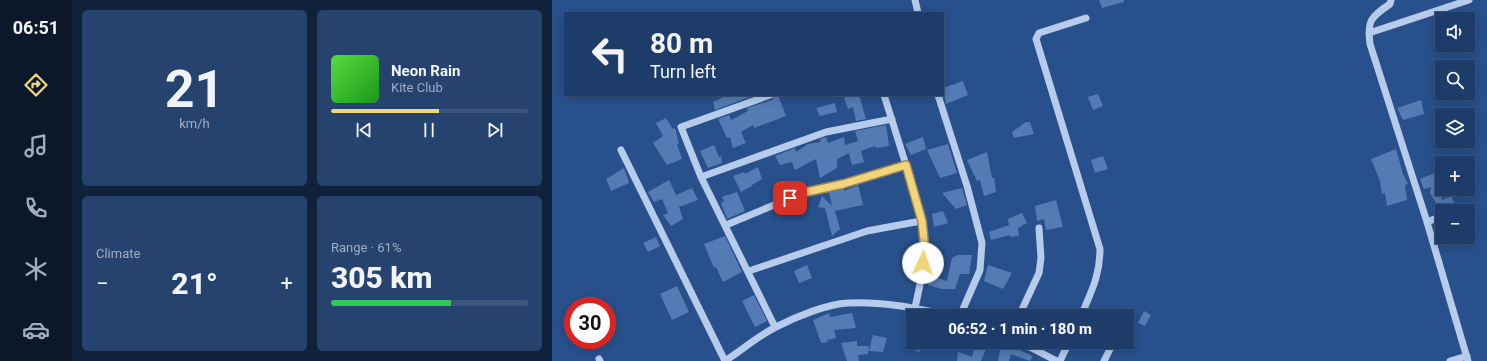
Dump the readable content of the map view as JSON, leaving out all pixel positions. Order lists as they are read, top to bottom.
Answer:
{
  "page": {
    "tabs": "06:51",
    "tile": [
      ["21", "km/h"],
      "Climate",
      ["Range · 61%", "305 km"]
    ],
    "map_buttons": ["+", "−"],
    "turn": ["80 m", "Turn left"],
    "song": ["Neon Rain", "Kite Club"],
    "heat": ["−", "21°", "+"],
    "limit": "30",
    "trip": "06:52 · 1 min · 180 m"
  }
}
